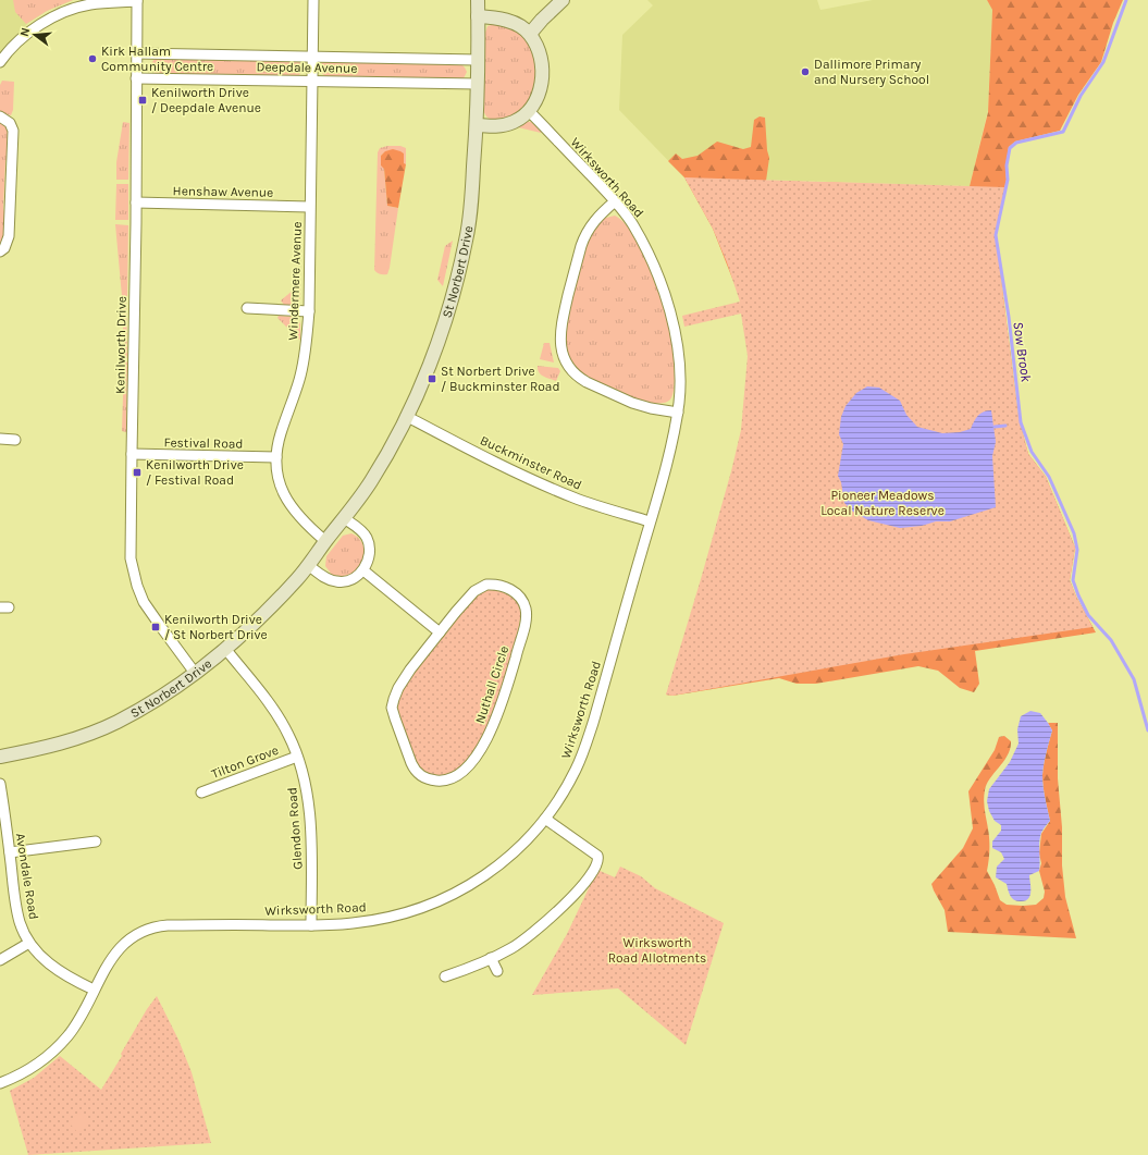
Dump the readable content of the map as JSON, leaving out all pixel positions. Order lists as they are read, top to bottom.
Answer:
{
  "streets": {
    "street": [
      "Deepdale Avenue",
      "Wirksworth Road",
      "Henshaw Avenue",
      "St Norbert Drive",
      "Windermere Avenue",
      "Kenilworth Drive",
      "Festival Road",
      "Buckminster Road",
      "Nuthall Circle",
      "Tilton Grove",
      "Glendon Road",
      "Avondale Road"
    ]
  },
  "crossings": [
    ["Deepdale Avenue", "St Norbert Drive"],
    ["Deepdale Avenue", "Windermere Avenue"],
    ["Deepdale Avenue", "Kenilworth Drive"],
    ["Wirksworth Road", "Buckminster Road"],
    ["Wirksworth Road", "Glendon Road"],
    ["Wirksworth Road", "Avondale Road"],
    ["Henshaw Avenue", "Windermere Avenue"],
    ["Henshaw Avenue", "Kenilworth Drive"],
    ["St Norbert Drive", "Windermere Avenue"],
    ["St Norbert Drive", "Kenilworth Drive"],
    ["St Norbert Drive", "Buckminster Road"],
    ["St Norbert Drive", "Glendon Road"],
    ["Windermere Avenue", "Festival Road"],
    ["Kenilworth Drive", "Festival Road"],
    ["Tilton Grove", "Glendon Road"]
  ],
  "water": ["Sow Brook"],
  "parks": ["Pioneer Meadows Local Nature Reserve", "Wirksworth Road Allotments"],
  "places": {
    "other": ["Kirk Hallam Community Centre", "Dallimore Primary and Nursery School"],
    "transit": [
      "Kenilworth Drive / Deepdale Avenue",
      "St Norbert Drive / Buckminster Road",
      "Kenilworth Drive / Festival Road",
      "Kenilworth Drive / St Norbert Drive"
    ]
  },
  "north": "left"
}
